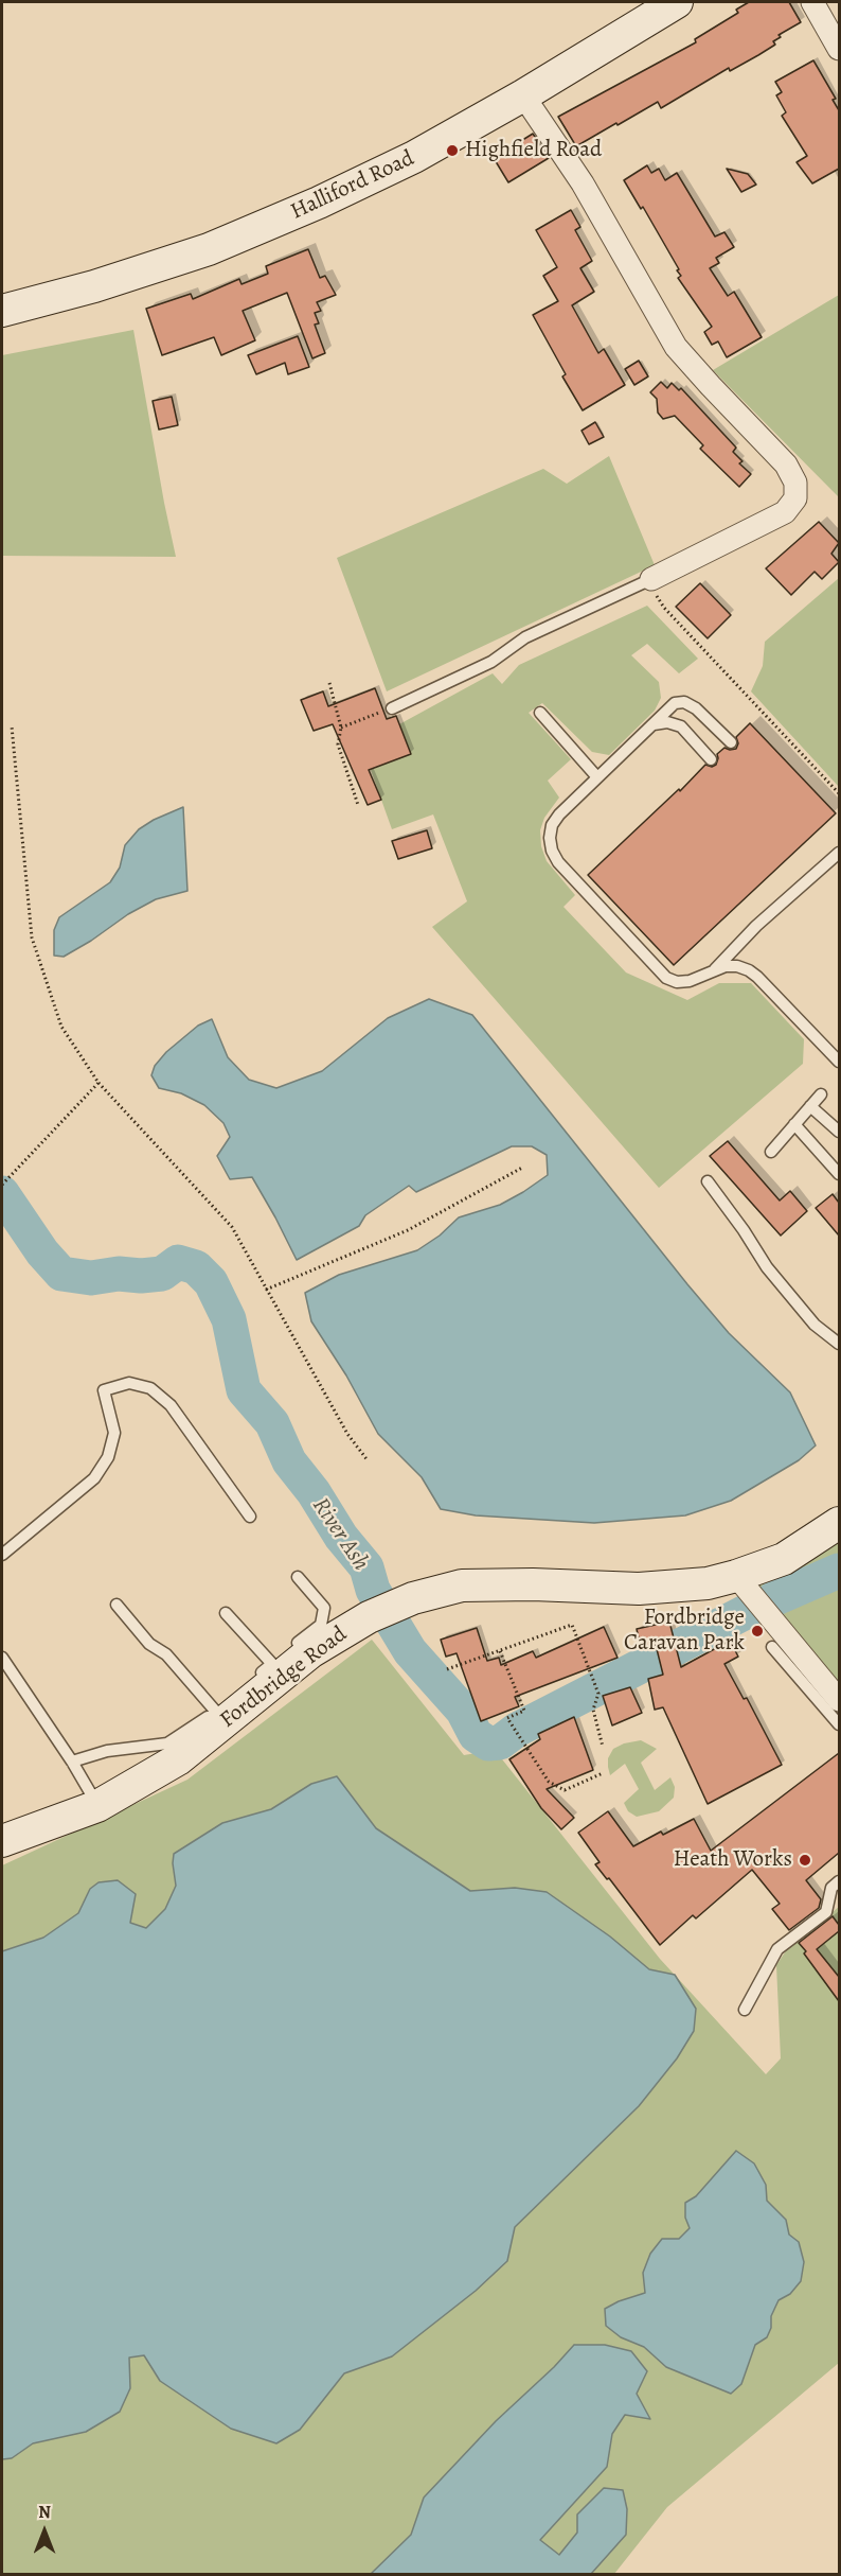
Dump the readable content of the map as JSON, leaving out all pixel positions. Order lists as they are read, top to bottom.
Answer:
{
  "streets": {
    "street": ["Halliford Road", "Fordbridge Road"]
  },
  "water": ["River Ash"],
  "places": ["Highfield Road", "Fordbridge Caravan Park", "Heath Works"],
  "north": "top"
}
